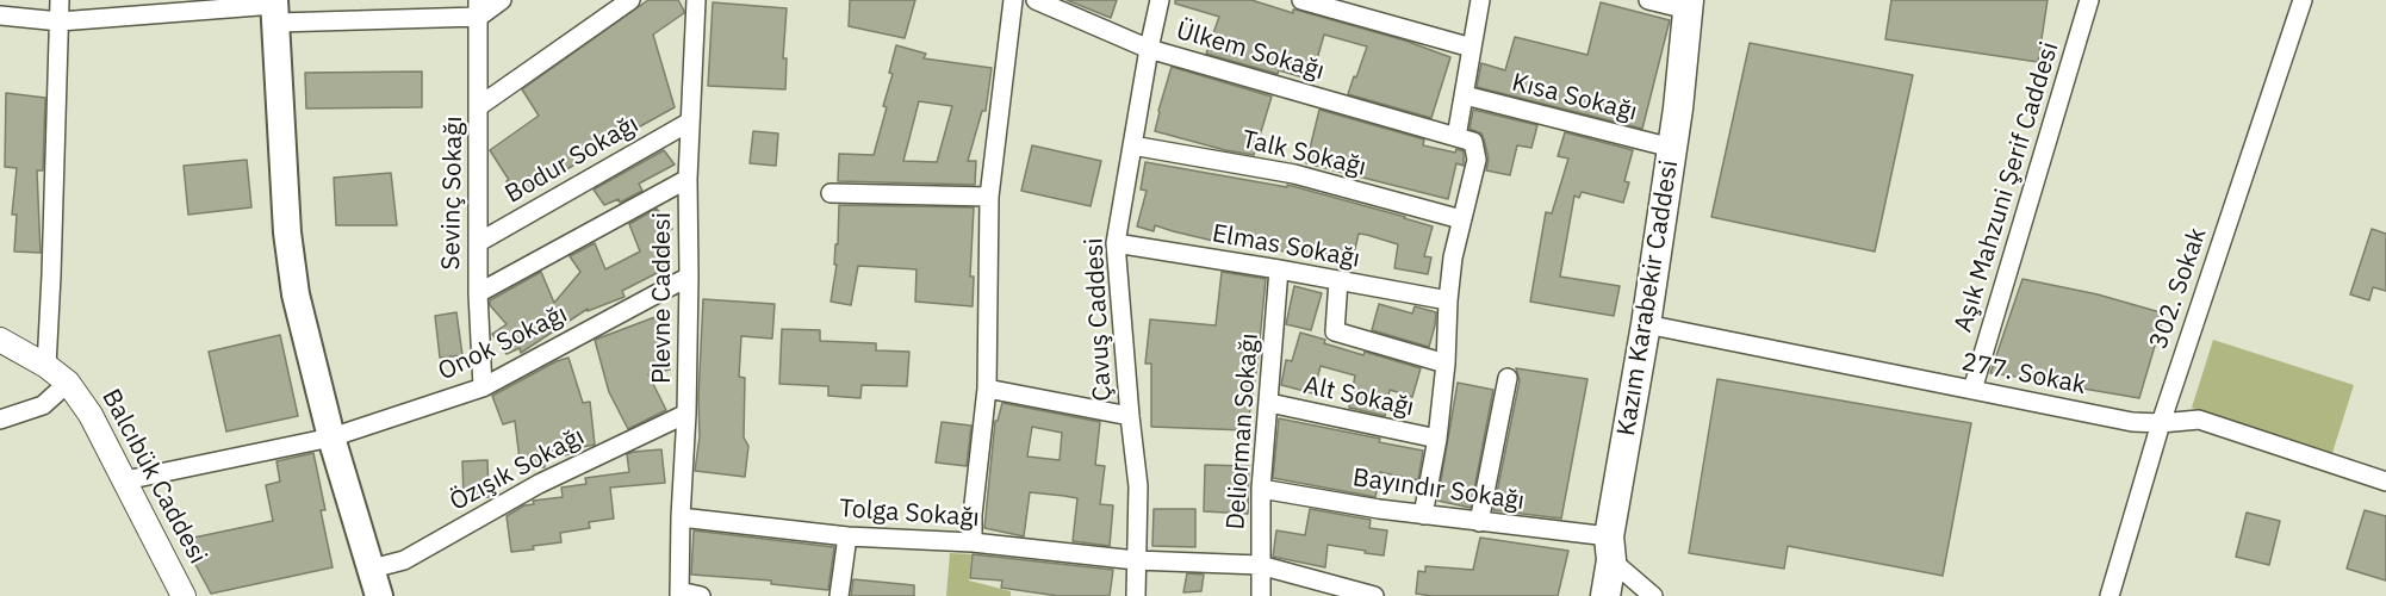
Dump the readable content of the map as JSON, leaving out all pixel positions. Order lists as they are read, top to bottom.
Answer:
{
  "streets": {
    "main road": ["Kazım Karabekir Caddesi"],
    "street": [
      "Ülkem Sokağı",
      "Kısa Sokağı",
      "Talk Sokağı",
      "Bodur Sokağı",
      "Aşık Mahzuni Şerif Caddesi",
      "Sevinç Sokağı",
      "Elmas Sokağı",
      "302. Sokak",
      "Plevne Caddesi",
      "Çavuş Caddesi",
      "Onok Sokağı",
      "277. Sokak",
      "Alt Sokağı",
      "Deliorman Sokağı",
      "Özışık Sokağı",
      "Balcıbük Caddesi",
      "Bayındır Sokağı",
      "Tolga Sokağı"
    ]
  },
  "crossings": [
    ["Ülkem Sokağı", "Çavuş Caddesi"],
    ["Kısa Sokağı", "Kazım Karabekir Caddesi"],
    ["Talk Sokağı", "Çavuş Caddesi"],
    ["Bodur Sokağı", "Sevinç Sokağı"],
    ["Bodur Sokağı", "Plevne Caddesi"],
    ["Aşık Mahzuni Şerif Caddesi", "277. Sokak"],
    ["Sevinç Sokağı", "Onok Sokağı"],
    ["Elmas Sokağı", "Çavuş Caddesi"],
    ["Elmas Sokağı", "Deliorman Sokağı"],
    ["302. Sokak", "277. Sokak"],
    ["Plevne Caddesi", "Onok Sokağı"],
    ["Plevne Caddesi", "Özışık Sokağı"],
    ["Plevne Caddesi", "Tolga Sokağı"],
    ["Kazım Karabekir Caddesi", "277. Sokak"],
    ["Kazım Karabekir Caddesi", "Bayındır Sokağı"],
    ["Çavuş Caddesi", "Tolga Sokağı"],
    ["Onok Sokağı", "Balcıbük Caddesi"],
    ["Alt Sokağı", "Deliorman Sokağı"],
    ["Deliorman Sokağı", "Bayındır Sokağı"],
    ["Deliorman Sokağı", "Tolga Sokağı"]
  ]
}
